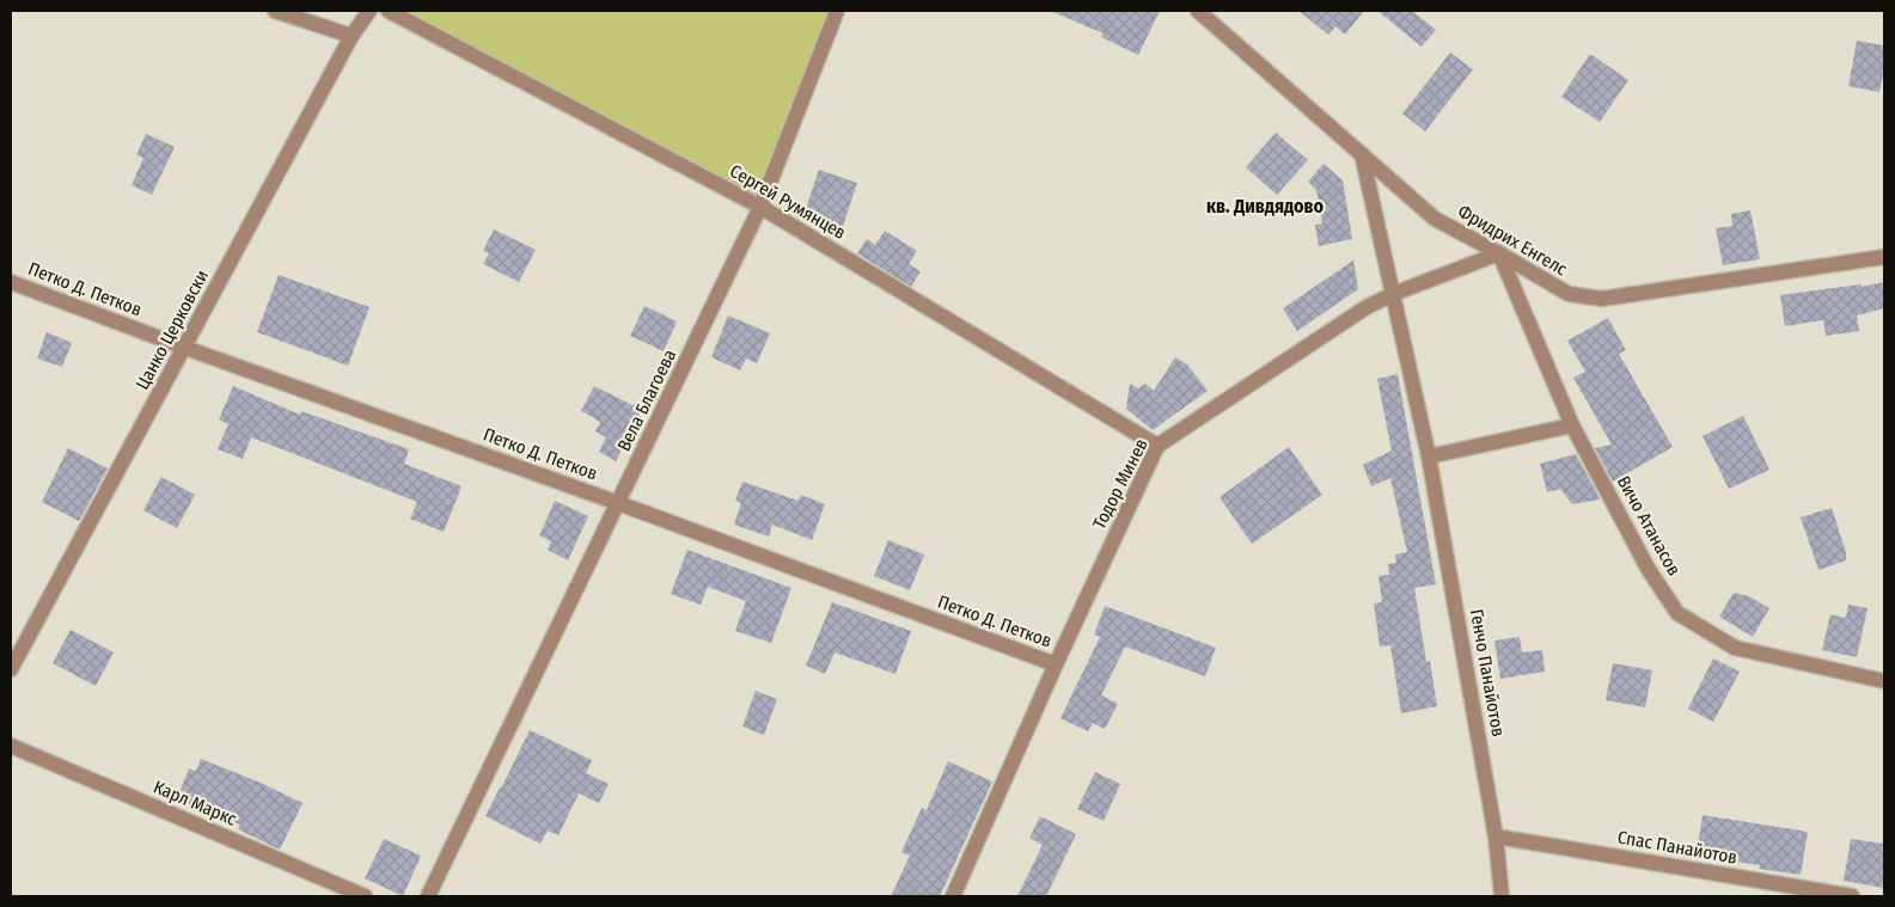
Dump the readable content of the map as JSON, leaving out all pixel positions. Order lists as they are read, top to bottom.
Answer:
{
  "streets": {
    "street": [
      "Сергей Румянцев",
      "Фридрих Енгелс",
      "Петко Д. Петков",
      "Цанко Церковски",
      "Вела Благоева",
      "Тодор Минев",
      "Вичо Атанасов",
      "Генчо Панайотов",
      "Карл Маркс",
      "Спас Панайотов"
    ]
  },
  "crossings": [
    ["Сергей Румянцев", "Вела Благоева"],
    ["Сергей Румянцев", "Тодор Минев"],
    ["Фридрих Енгелс", "Тодор Минев"],
    ["Фридрих Енгелс", "Вичо Атанасов"],
    ["Фридрих Енгелс", "Генчо Панайотов"],
    ["Петко Д. Петков", "Цанко Церковски"],
    ["Петко Д. Петков", "Вела Благоева"],
    ["Петко Д. Петков", "Тодор Минев"],
    ["Тодор Минев", "Вичо Атанасов"],
    ["Тодор Минев", "Генчо Панайотов"],
    ["Генчо Панайотов", "Спас Панайотов"]
  ],
  "districts": ["кв. Дивдядово"]
}
